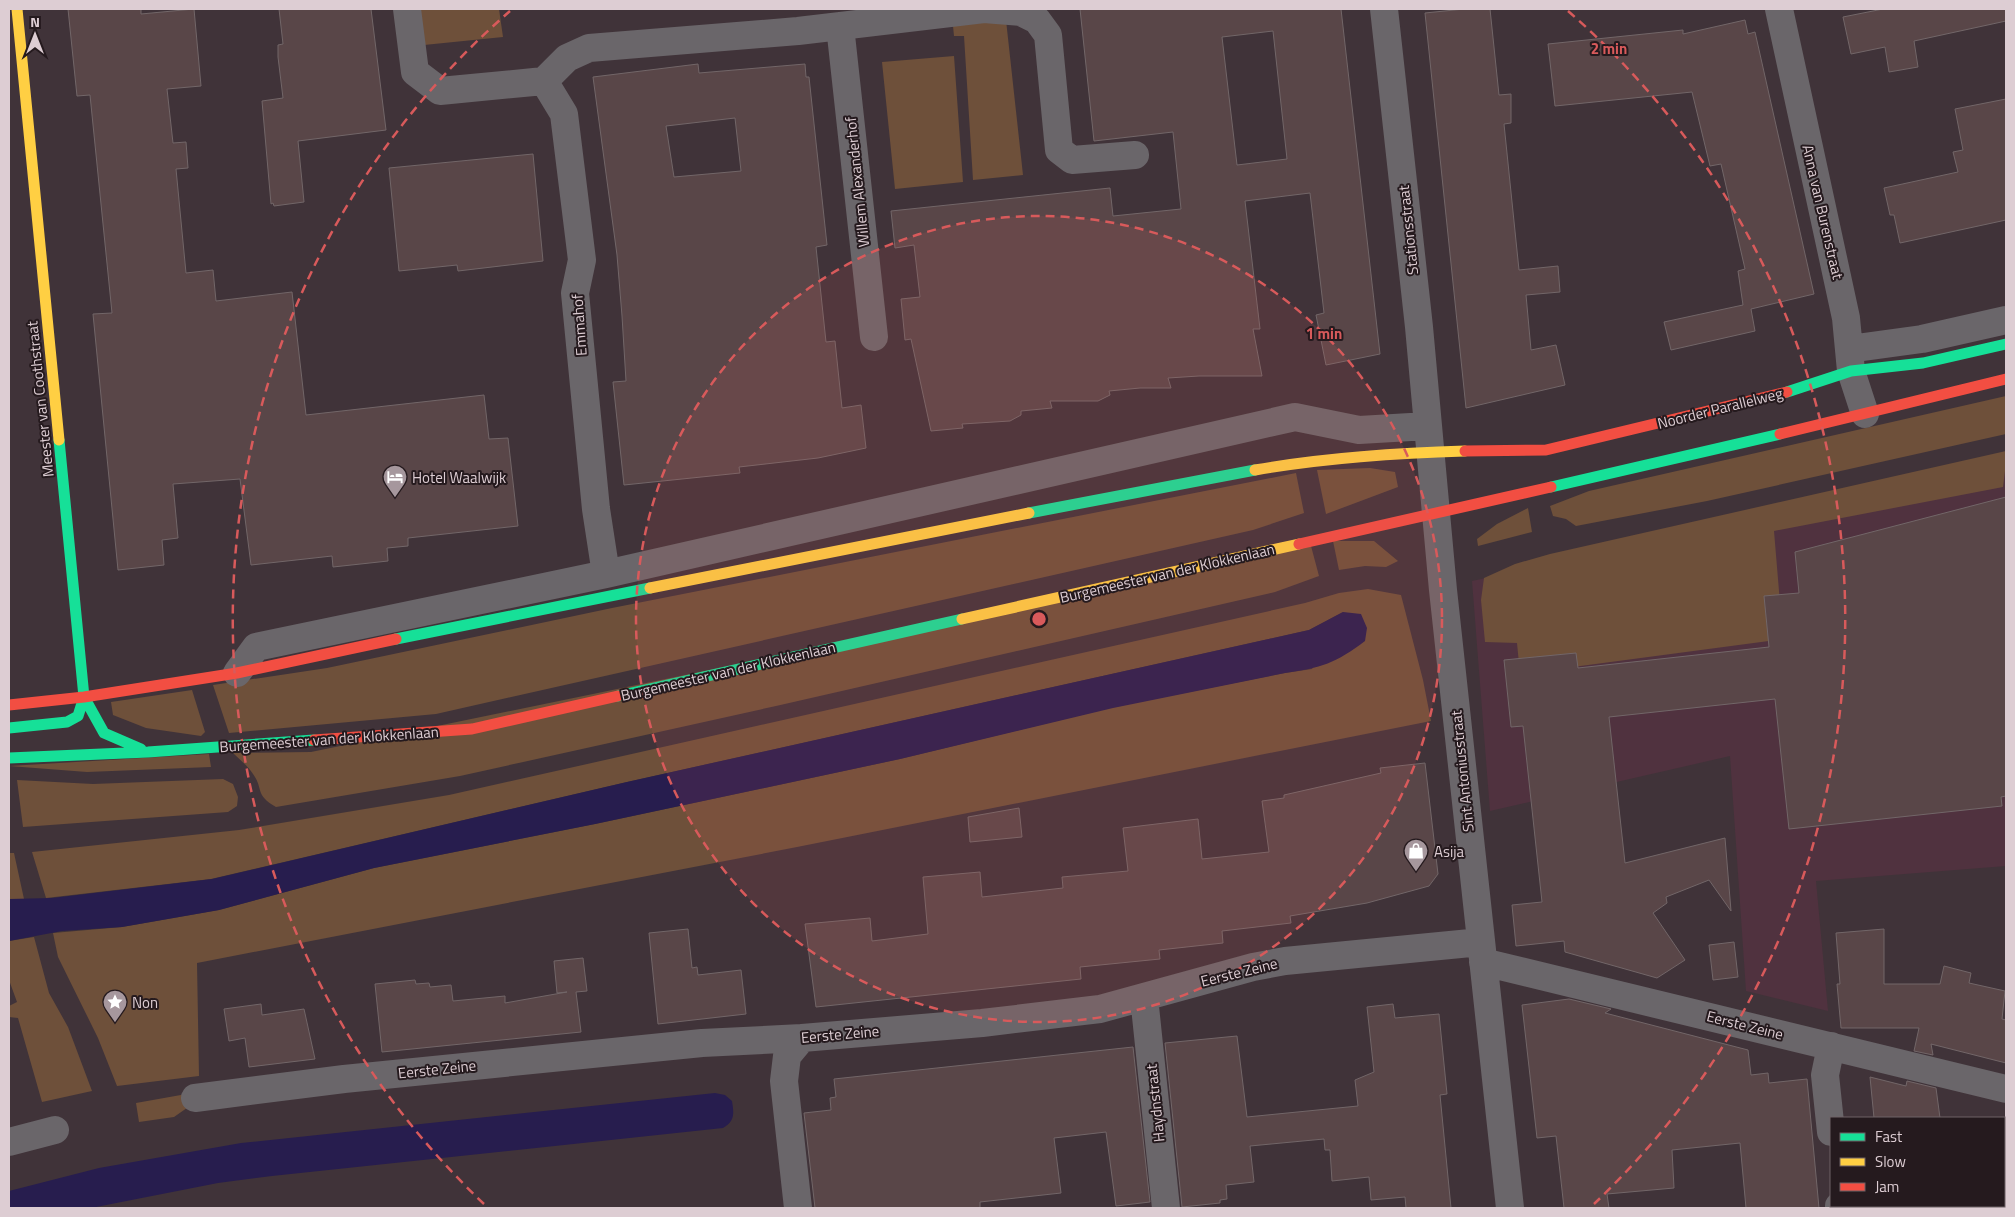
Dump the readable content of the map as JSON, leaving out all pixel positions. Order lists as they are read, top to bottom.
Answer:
{
  "streets": {
    "main road": ["Meester van Coothstraat", "Noorder Parallelweg", "Burgemeester van der Klokkenlaan"],
    "street": [
      "Willem Alexanderhof",
      "Anna van Burenstraat",
      "Stationsstraat",
      "Emmahof",
      "Sint Antoniusstraat",
      "Eerste Zeine",
      "Haydnstraat"
    ]
  },
  "crossings": [
    ["Anna van Burenstraat", "Noorder Parallelweg"],
    ["Stationsstraat", "Noorder Parallelweg"],
    ["Stationsstraat", "Sint Antoniusstraat"],
    ["Meester van Coothstraat", "Burgemeester van der Klokkenlaan"],
    ["Noorder Parallelweg", "Sint Antoniusstraat"],
    ["Burgemeester van der Klokkenlaan", "Sint Antoniusstraat"],
    ["Sint Antoniusstraat", "Eerste Zeine"],
    ["Eerste Zeine", "Haydnstraat"]
  ],
  "places": {
    "hotel": ["Hotel Waalwijk"],
    "shop": ["Asija"],
    "place": ["Non"]
  },
  "legend": ["Fast", "Slow", "Jam"],
  "north": "top",
  "rings": ["2 min", "1 min"]
}
